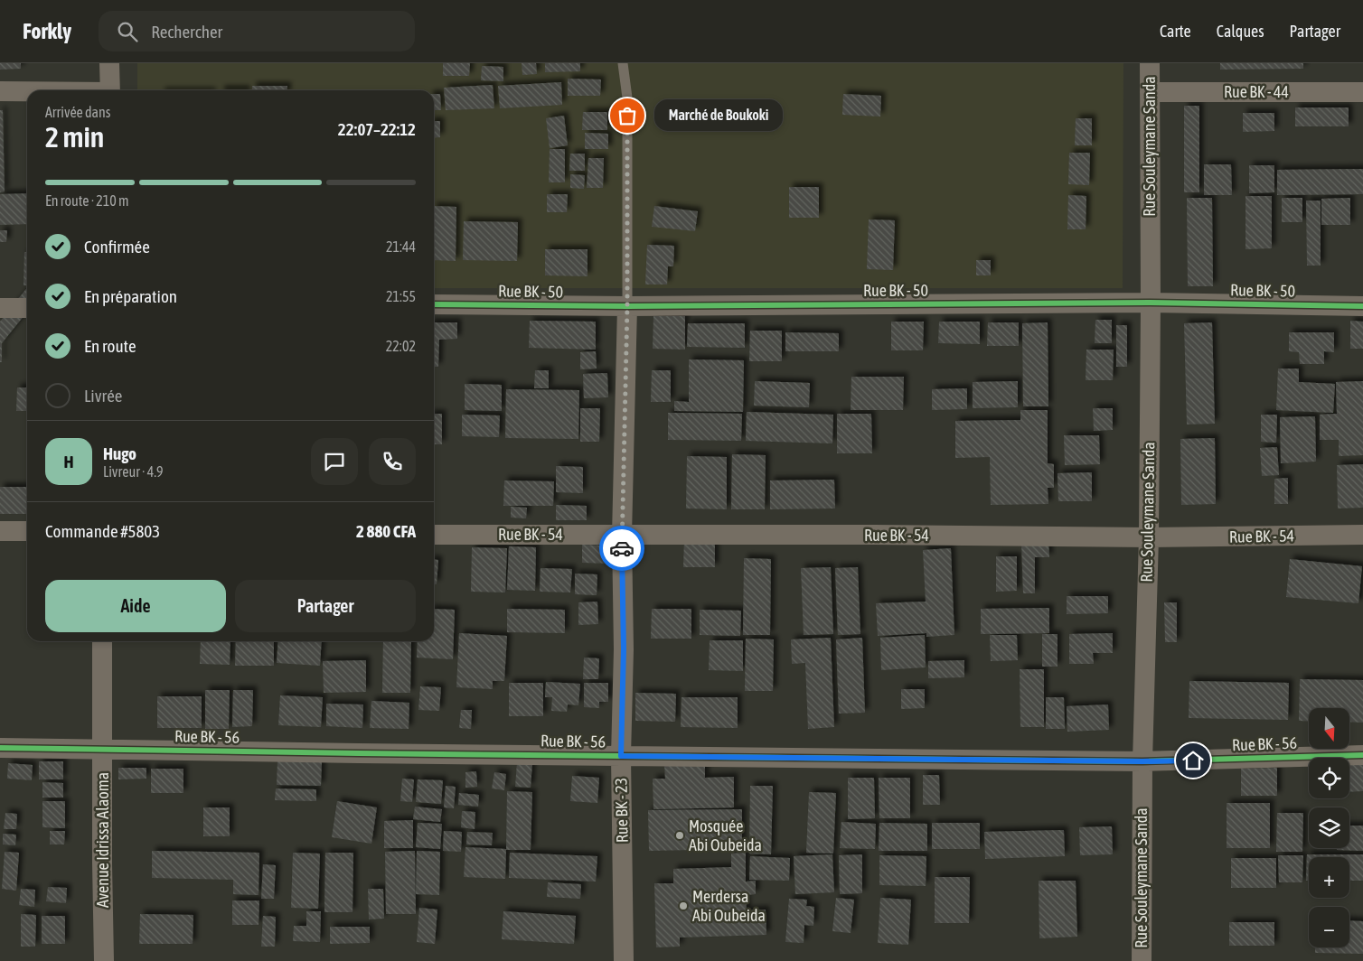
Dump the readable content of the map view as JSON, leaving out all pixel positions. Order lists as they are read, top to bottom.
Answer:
{
  "streets": {
    "street": [
      "Rue BK - 44",
      "Rue Souleymane Sanda",
      "Rue BK - 50",
      "Rue BK - 54",
      "Rue BK - 56",
      "Rue BK - 23",
      "Avenue Idrissa Alaoma"
    ]
  },
  "crossings": [
    ["Rue BK - 44", "Rue Souleymane Sanda"],
    ["Rue Souleymane Sanda", "Rue BK - 50"],
    ["Rue Souleymane Sanda", "Rue BK - 54"],
    ["Rue Souleymane Sanda", "Rue BK - 56"],
    ["Rue BK - 50", "Rue BK - 23"],
    ["Rue BK - 54", "Rue BK - 23"],
    ["Rue BK - 56", "Rue BK - 23"],
    ["Rue BK - 56", "Avenue Idrissa Alaoma"]
  ],
  "places": ["Marché de Boukoki", "Mosquée Abi Oubeida", "Merdersa Abi Oubeida"],
  "north": "bottom",
  "page": {
    "header": "Forkly",
    "search": "Rechercher",
    "nav": ["Carte", "Calques", "Partager"],
    "heading": ["2 min", "Arrivée dans", "22:07–22:12"],
    "panel": [
      "Hugo",
      "Livreur · 4.9",
      "Commande #5803",
      "2 880 CFA"
    ],
    "bubble": "Marché de Boukoki",
    "bar": "En route · 210 m",
    "list": [
      ["Confirmée", "21:44"],
      ["En préparation", "21:55"],
      ["En route", "22:02"],
      "Livrée"
    ],
    "round": "H",
    "buttons": ["Aide", "Partager"],
    "map_buttons": ["+", "−"]
  }
}
